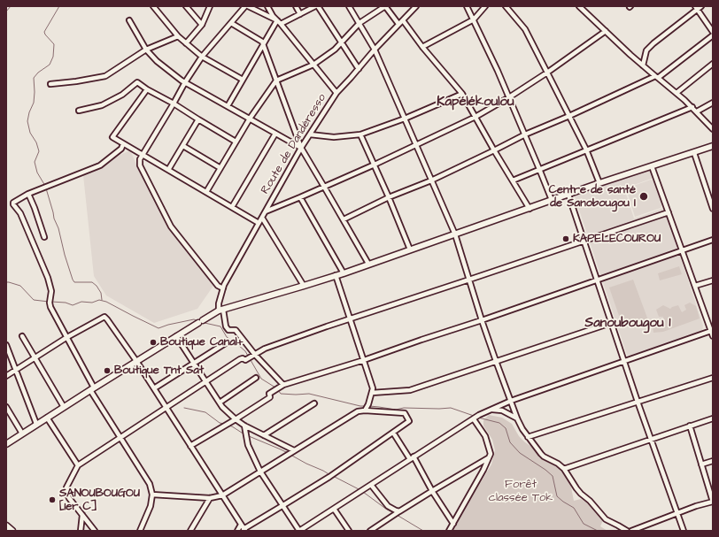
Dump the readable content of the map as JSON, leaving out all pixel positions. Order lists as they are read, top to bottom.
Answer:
{
  "streets": {
    "street": ["Route de Dandéresso"]
  },
  "districts": ["Kapélékoulou", "Sanoubougou 1"],
  "parks": ["Forêt classée Tok"],
  "places": [
    "Centre de santé de Sanobougou I",
    "KAPELECOUROU",
    "Boutique Canal+",
    "Boutique Tnt Sat",
    "SANOUBOUGOU [1er C]"
  ]
}
